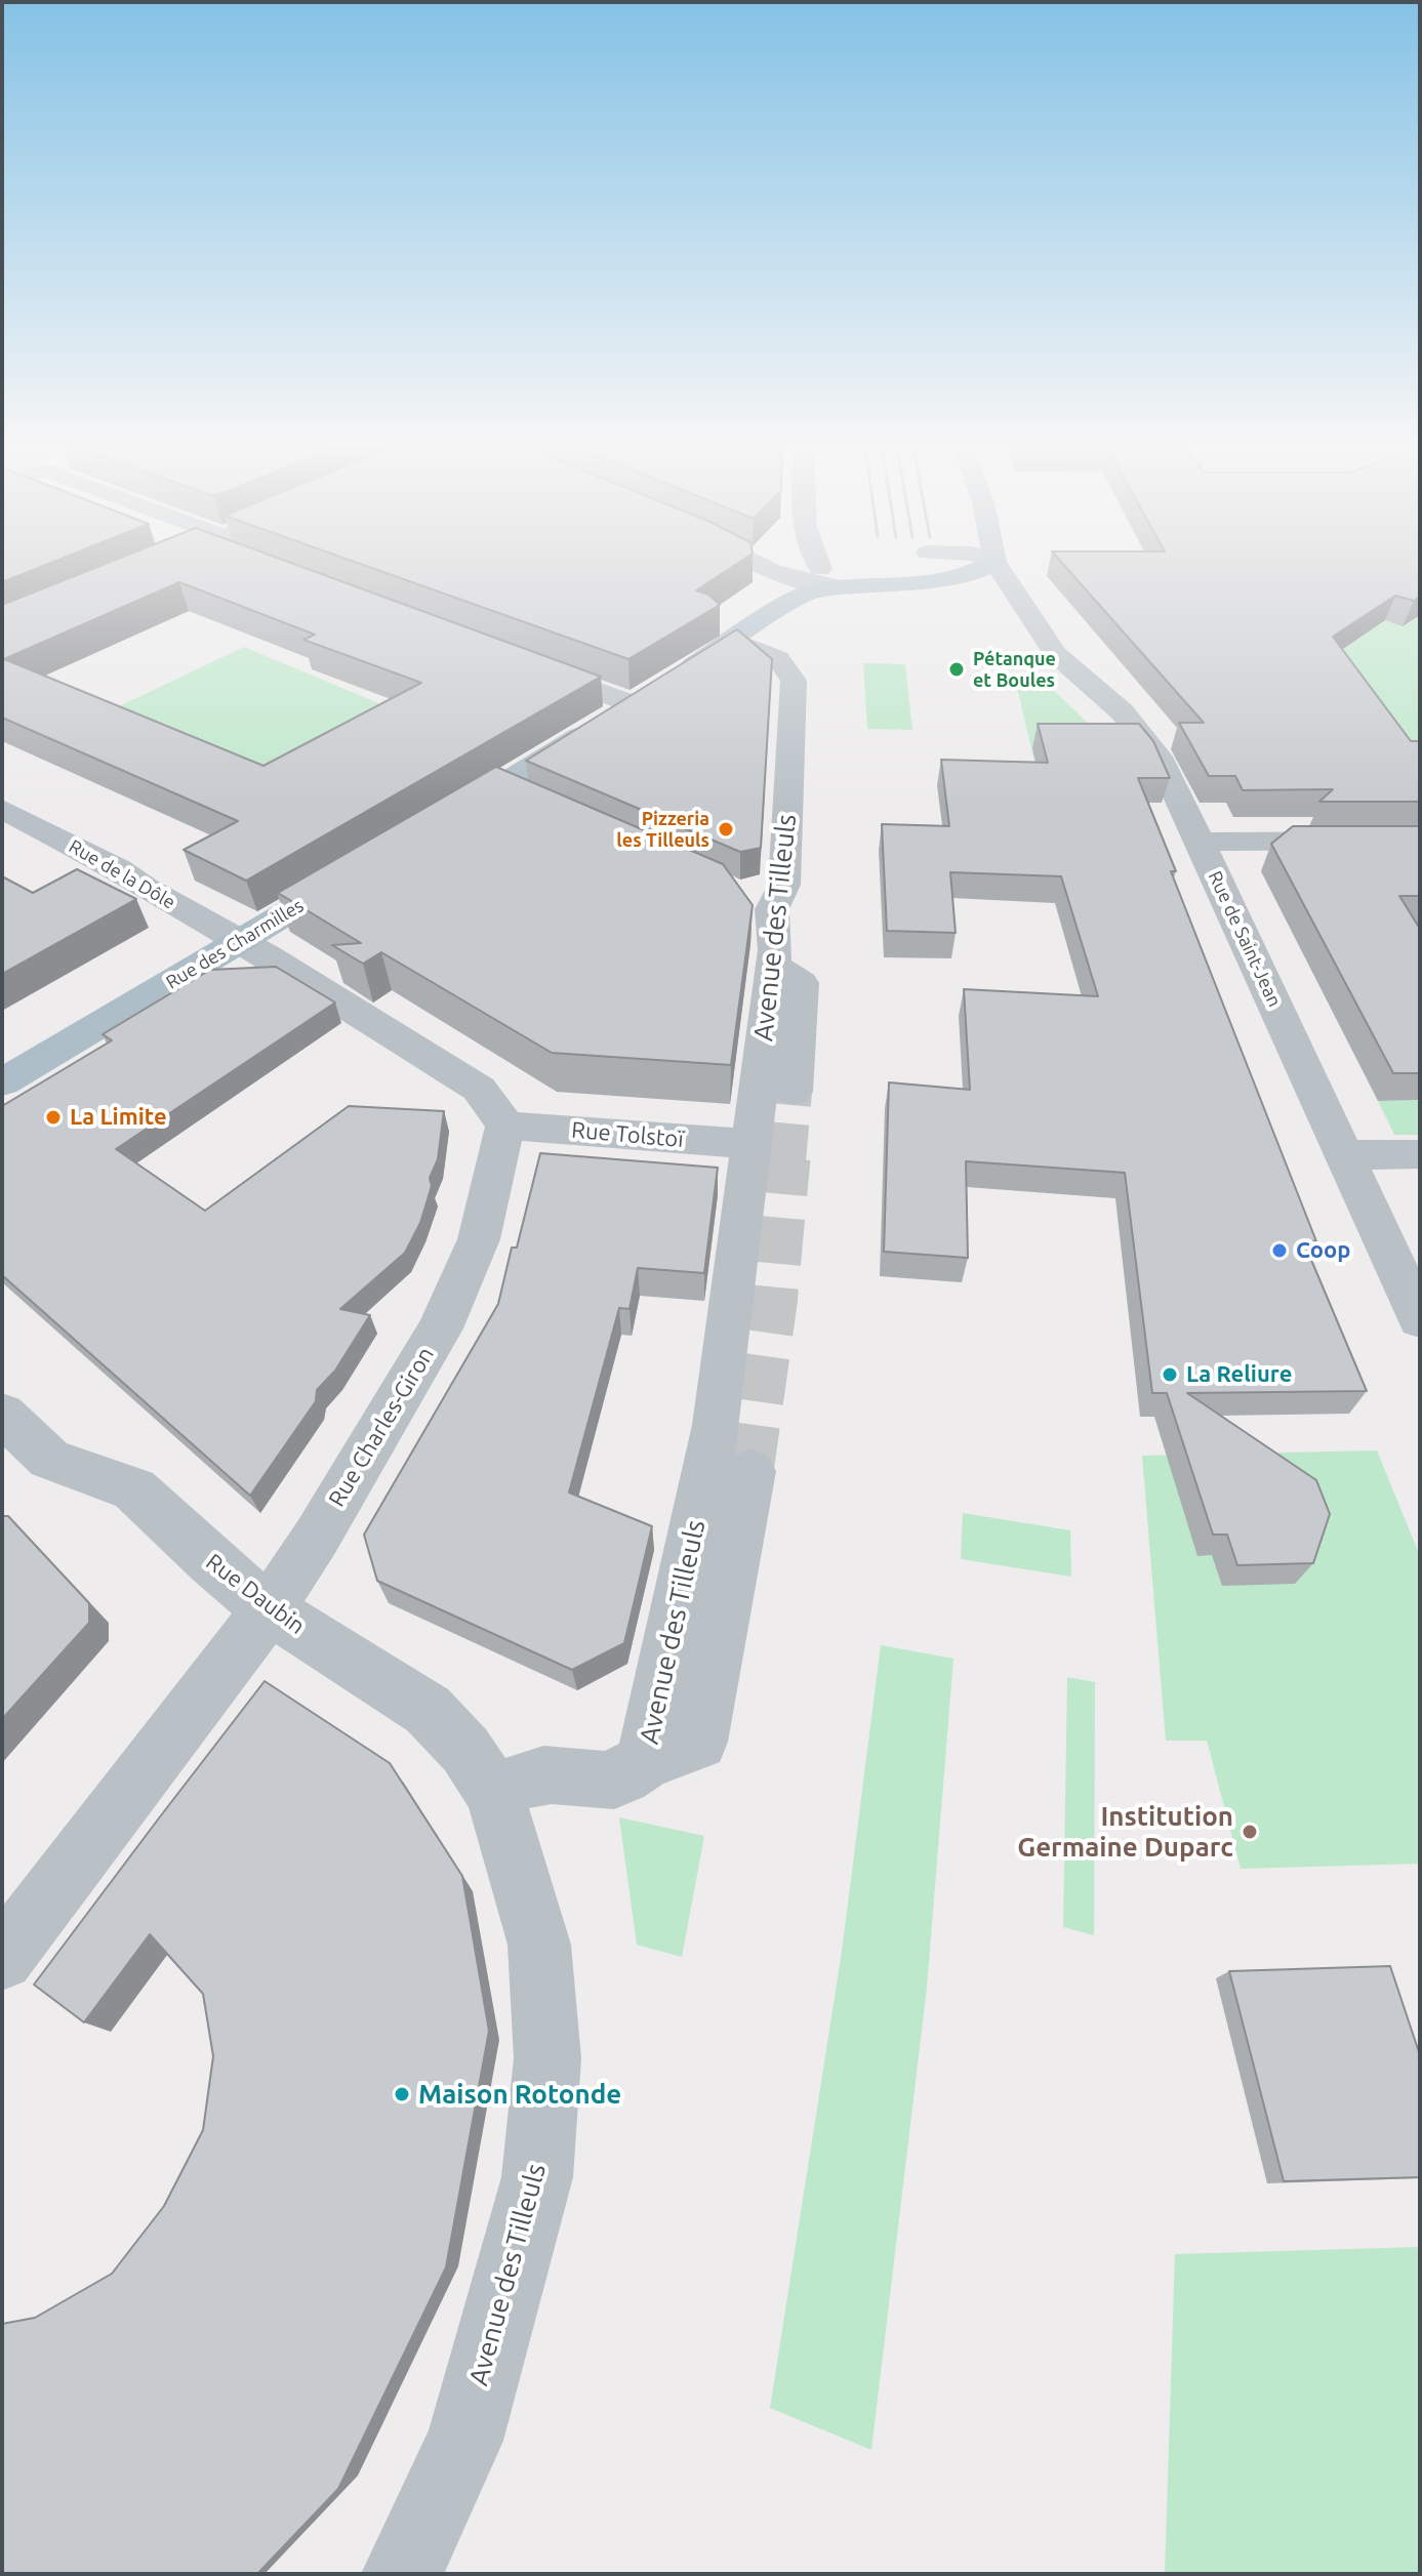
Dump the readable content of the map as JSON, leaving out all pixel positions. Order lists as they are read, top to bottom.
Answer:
{
  "streets": {
    "main road": ["Rue des Charmilles"],
    "street": [
      "Rue de la Dôle",
      "Avenue des Tilleuls",
      "Rue de Saint-Jean",
      "Rue Tolstoï",
      "Rue Charles-Giron",
      "Rue Daubin"
    ]
  },
  "crossings": [
    ["Rue de la Dôle", "Rue des Charmilles"],
    ["Avenue des Tilleuls", "Rue Tolstoï"],
    ["Avenue des Tilleuls", "Rue Daubin"],
    ["Rue Tolstoï", "Rue Charles-Giron"],
    ["Rue Charles-Giron", "Rue Daubin"]
  ],
  "places": [
    "Pétanque et Boules",
    "Pizzeria les Tilleuls",
    "La Limite",
    "Coop",
    "La Reliure",
    "Institution Germaine Duparc",
    "Maison Rotonde"
  ]
}
